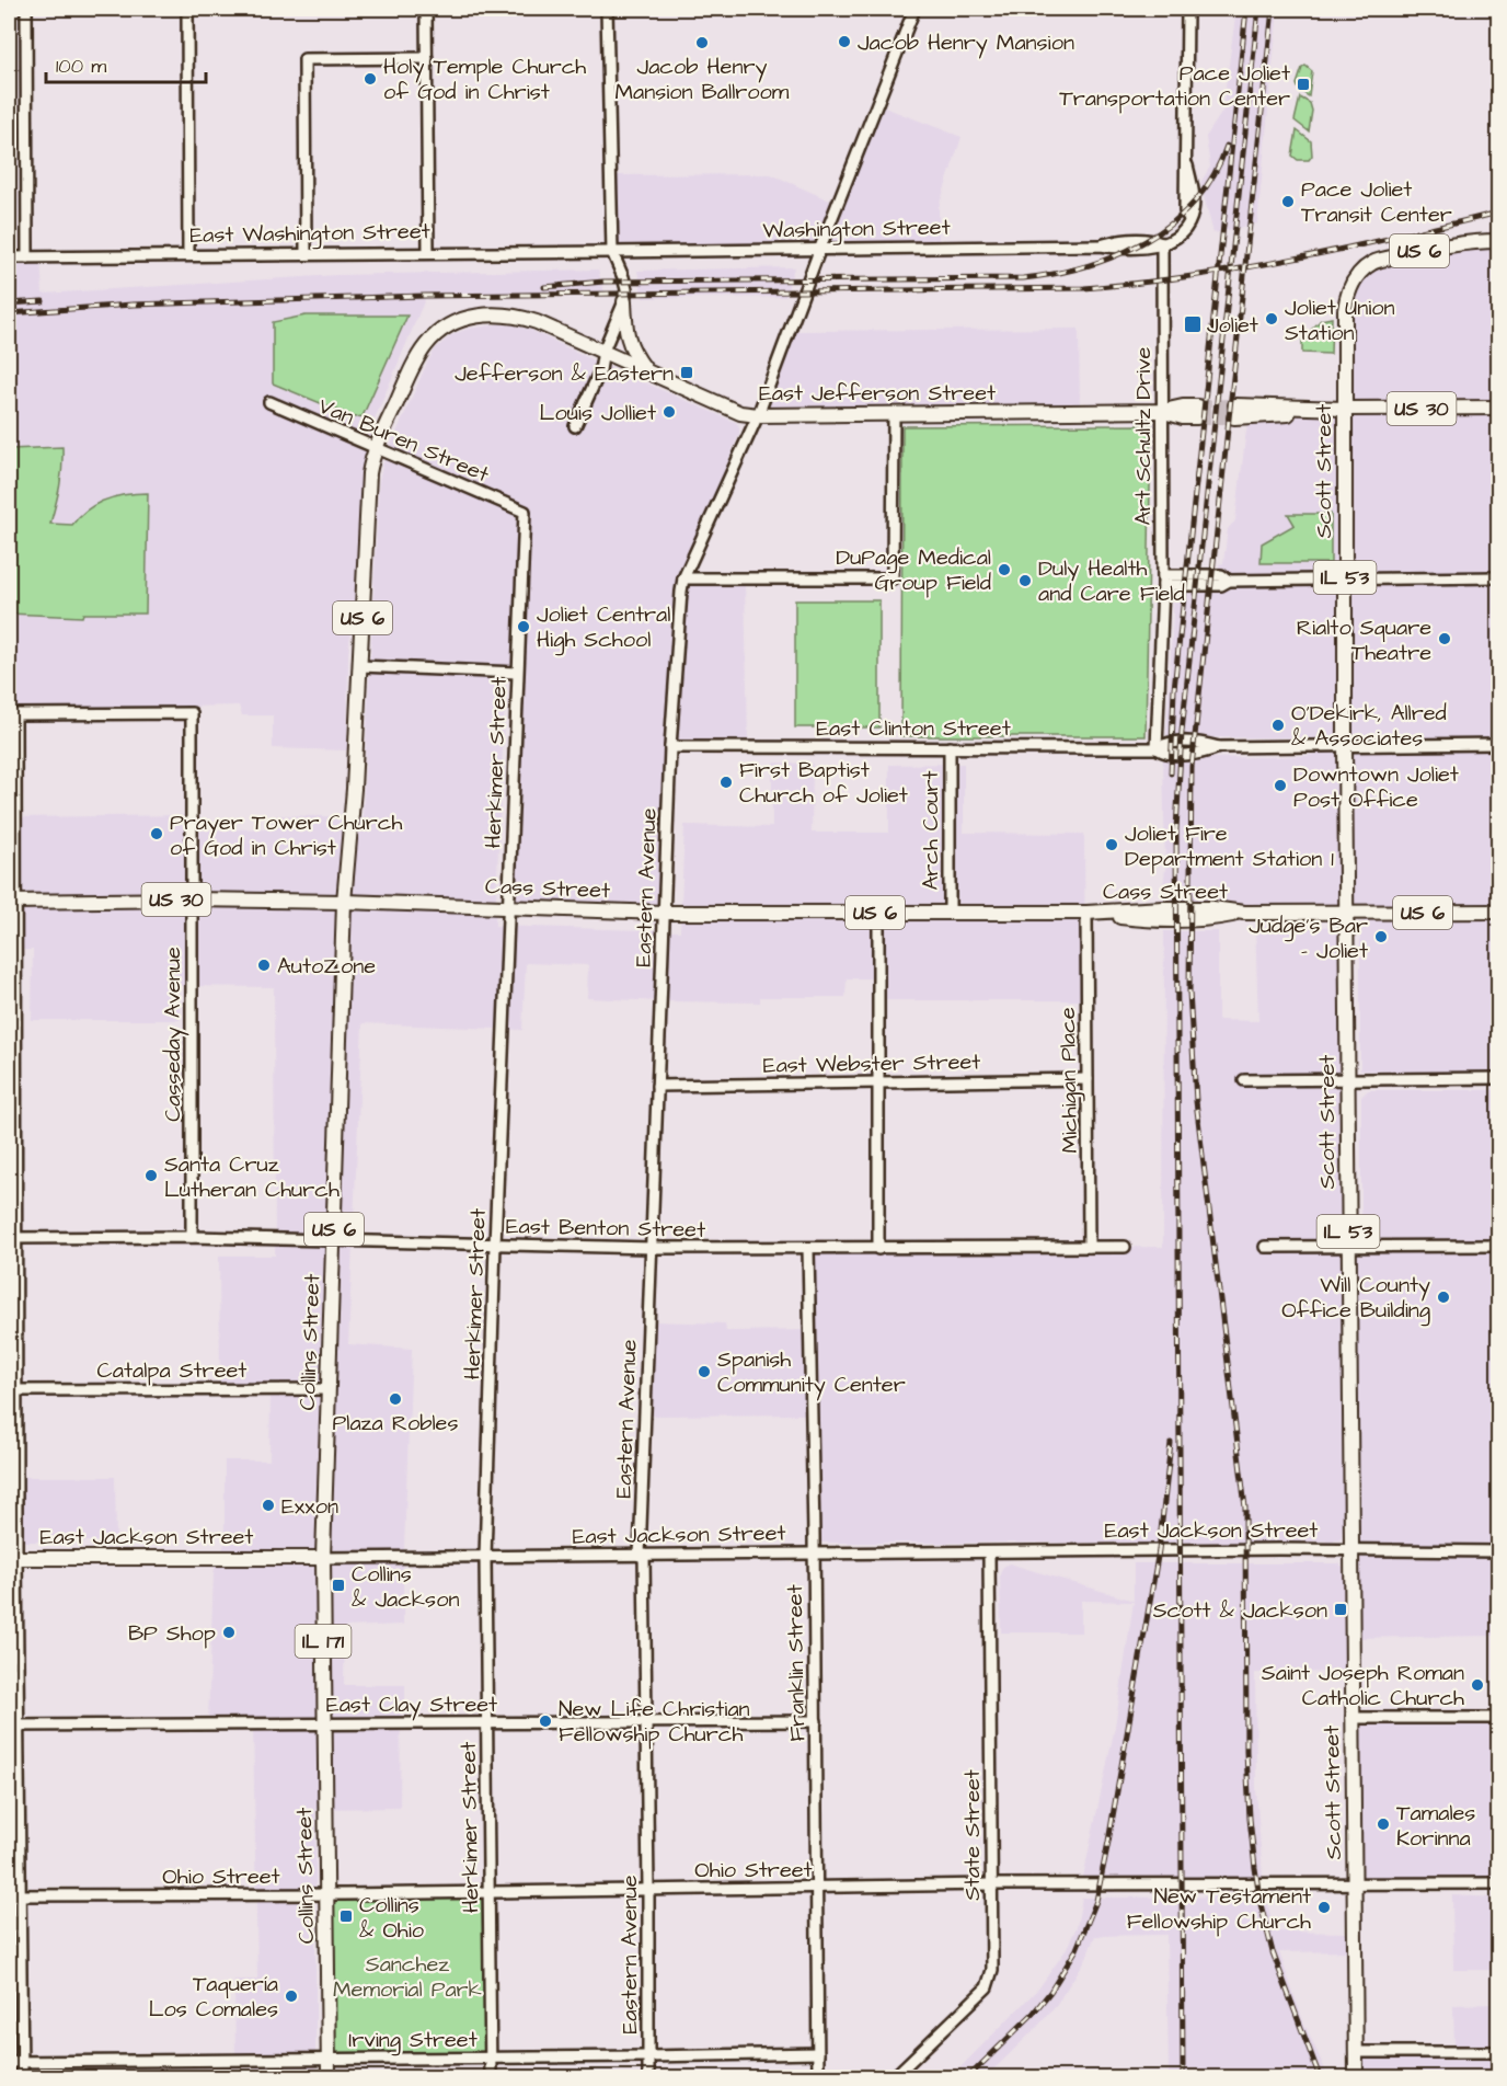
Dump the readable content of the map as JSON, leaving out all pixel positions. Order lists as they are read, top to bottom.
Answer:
{
  "streets": {
    "main road": [
      "US 6",
      "East Jefferson Street",
      "US 30",
      "Scott Street",
      "IL 53",
      "Cass Street",
      "Collins Street",
      "East Jackson Street",
      "IL 171"
    ],
    "street": [
      "Washington Street",
      "East Washington Street",
      "Art Schultz Drive",
      "Van Buren Street",
      "East Clinton Street",
      "Herkimer Street",
      "Arch Court",
      "Eastern Avenue",
      "Casseday Avenue",
      "East Webster Street",
      "Michigan Place",
      "East Benton Street",
      "Catalpa Street",
      "Franklin Street",
      "East Clay Street",
      "State Street",
      "Ohio Street",
      "Irving Street"
    ]
  },
  "crossings": [
    ["Washington Street", "East Washington Street"],
    ["Washington Street", "Art Schultz Drive"],
    ["Washington Street", "Eastern Avenue"],
    ["East Jefferson Street", "Art Schultz Drive"],
    ["East Jefferson Street", "Eastern Avenue"],
    ["East Jefferson Street", "Collins Street"],
    ["US 30", "Scott Street"],
    ["Art Schultz Drive", "East Clinton Street"],
    ["Van Buren Street", "Herkimer Street"],
    ["Van Buren Street", "Collins Street"],
    ["Scott Street", "East Clinton Street"],
    ["Scott Street", "Cass Street"],
    ["Scott Street", "East Jackson Street"],
    ["Scott Street", "Ohio Street"],
    ["East Clinton Street", "Arch Court"],
    ["East Clinton Street", "Eastern Avenue"],
    ["Herkimer Street", "Cass Street"],
    ["Herkimer Street", "East Benton Street"],
    ["Herkimer Street", "East Jackson Street"],
    ["Herkimer Street", "East Clay Street"],
    ["Herkimer Street", "Ohio Street"],
    ["Herkimer Street", "Irving Street"],
    ["Arch Court", "Cass Street"],
    ["Cass Street", "Eastern Avenue"],
    ["Cass Street", "Casseday Avenue"],
    ["Cass Street", "Michigan Place"],
    ["Cass Street", "Collins Street"],
    ["Eastern Avenue", "East Webster Street"],
    ["Eastern Avenue", "East Benton Street"],
    ["Eastern Avenue", "East Jackson Street"],
    ["Eastern Avenue", "East Clay Street"],
    ["Eastern Avenue", "Ohio Street"],
    ["Eastern Avenue", "Irving Street"],
    ["Casseday Avenue", "East Benton Street"],
    ["East Webster Street", "Michigan Place"],
    ["Michigan Place", "East Benton Street"],
    ["East Benton Street", "Collins Street"],
    ["East Benton Street", "Franklin Street"],
    ["Collins Street", "Catalpa Street"],
    ["Collins Street", "East Jackson Street"],
    ["Collins Street", "East Clay Street"],
    ["Collins Street", "Ohio Street"],
    ["Collins Street", "Irving Street"],
    ["East Jackson Street", "Franklin Street"],
    ["East Jackson Street", "State Street"],
    ["Franklin Street", "East Clay Street"],
    ["Franklin Street", "Ohio Street"],
    ["Franklin Street", "Irving Street"],
    ["State Street", "Ohio Street"]
  ],
  "parks": ["Sanchez Memorial Park"],
  "places": {
    "other": [
      "Jacob Henry Mansion",
      "Jacob Henry Mansion Ballroom",
      "Holy Temple Church of God in Christ",
      "Pace Joliet Transit Center",
      "Joliet Union Station",
      "Louis Jolliet",
      "DuPage Medical Group Field",
      "Duly Health and Care Field",
      "Joliet Central High School",
      "Rialto Square Theatre",
      "O'Dekirk, Allred & Associates",
      "First Baptist Church of Joliet",
      "Downtown Joliet Post Office",
      "Prayer Tower Church of God in Christ",
      "Joliet Fire Department Station 1",
      "Judge's Bar - Joliet",
      "AutoZone",
      "Santa Cruz Lutheran Church",
      "Will County Office Building",
      "Spanish Community Center",
      "Plaza Robles",
      "Exxon",
      "BP Shop",
      "Saint Joseph Roman Catholic Church",
      "New Life Christian Fellowship Church",
      "Tamales Korinna",
      "New Testament Fellowship Church",
      "Taquería Los Comales"
    ],
    "transit": [
      "Pace Joliet Transportation Center",
      "Joliet",
      "Jefferson & Eastern",
      "Collins & Jackson",
      "Scott & Jackson",
      "Collins & Ohio"
    ]
  },
  "scale_bar": "100 m"
}
